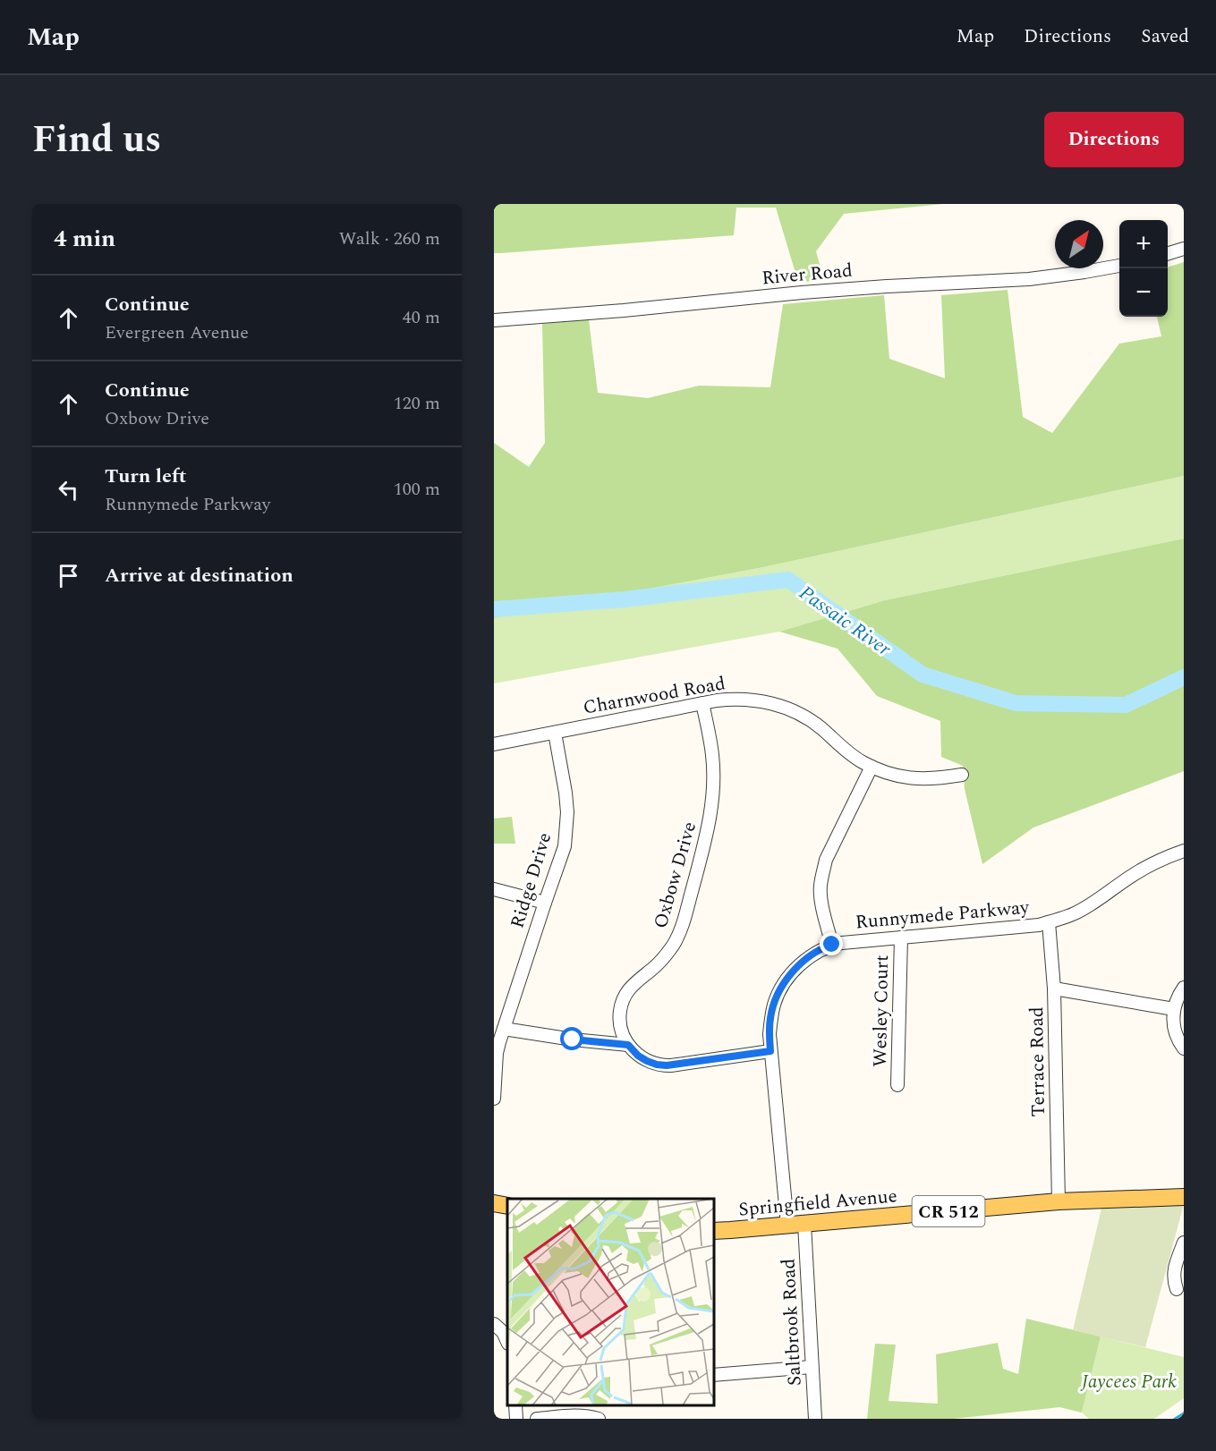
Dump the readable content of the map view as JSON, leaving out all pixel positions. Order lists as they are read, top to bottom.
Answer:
{
  "streets": {
    "main road": ["Springfield Avenue", "CR 512"],
    "street": [
      "River Road",
      "Charnwood Road",
      "Oxbow Drive",
      "Ridge Drive",
      "Runnymede Parkway",
      "Wesley Court",
      "Terrace Road",
      "Saltbrook Road"
    ]
  },
  "crossings": [
    ["Charnwood Road", "Oxbow Drive"],
    ["Charnwood Road", "Ridge Drive"],
    ["Runnymede Parkway", "Wesley Court"],
    ["Runnymede Parkway", "Terrace Road"],
    ["Runnymede Parkway", "Springfield Avenue"],
    ["Terrace Road", "Springfield Avenue"],
    ["Springfield Avenue", "Saltbrook Road"]
  ],
  "water": ["Passaic River"],
  "parks": ["Jaycees Park"],
  "north": "top right",
  "page": {
    "header": "Map",
    "nav": ["Map", "Directions", "Saved"],
    "title": "Find us",
    "buttons": "Directions",
    "heading": ["4 min", "Walk · 260 m"],
    "map_buttons": ["+", "−"],
    "list": [
      ["Continue", "Evergreen Avenue", "40 m"],
      ["Continue", "Oxbow Drive", "120 m"],
      ["Turn left", "Runnymede Parkway", "100 m"],
      "Arrive at destination"
    ]
  }
}
